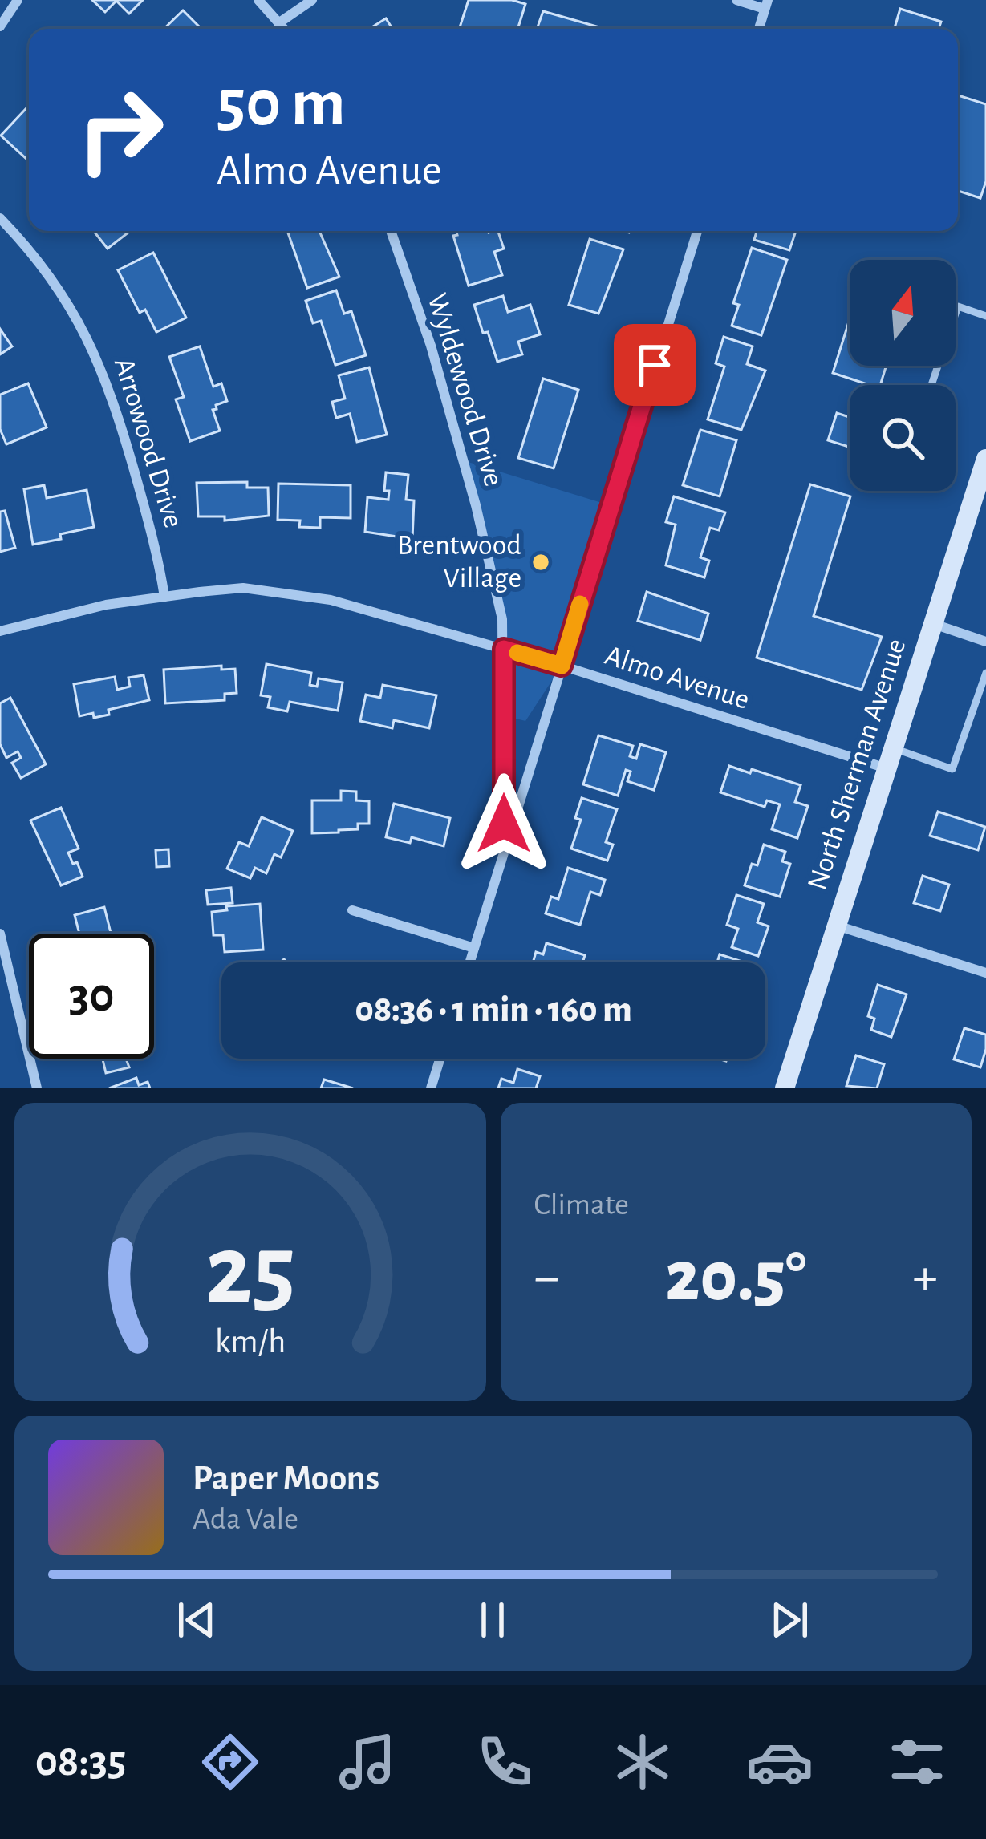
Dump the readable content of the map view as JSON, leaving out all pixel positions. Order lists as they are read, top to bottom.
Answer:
{
  "streets": {
    "street": [
      "Wyldewood Drive",
      "Arrowood Drive",
      "Almo Avenue",
      "North Sherman Avenue"
    ]
  },
  "crossings": [
    ["Wyldewood Drive", "Almo Avenue"],
    ["Arrowood Drive", "Almo Avenue"],
    ["Almo Avenue", "North Sherman Avenue"]
  ],
  "places": ["Brentwood Village"],
  "north": "top",
  "page": {
    "turn": ["50 m", "Almo Avenue"],
    "limit": "30",
    "trip": "08:36 · 1 min · 160 m",
    "tile": "Climate",
    "heat": ["−", "20.5°", "+"],
    "song": ["Paper Moons", "Ada Vale"],
    "tabs": "08:35",
    "gauge": ["25", "km/h"]
  }
}
